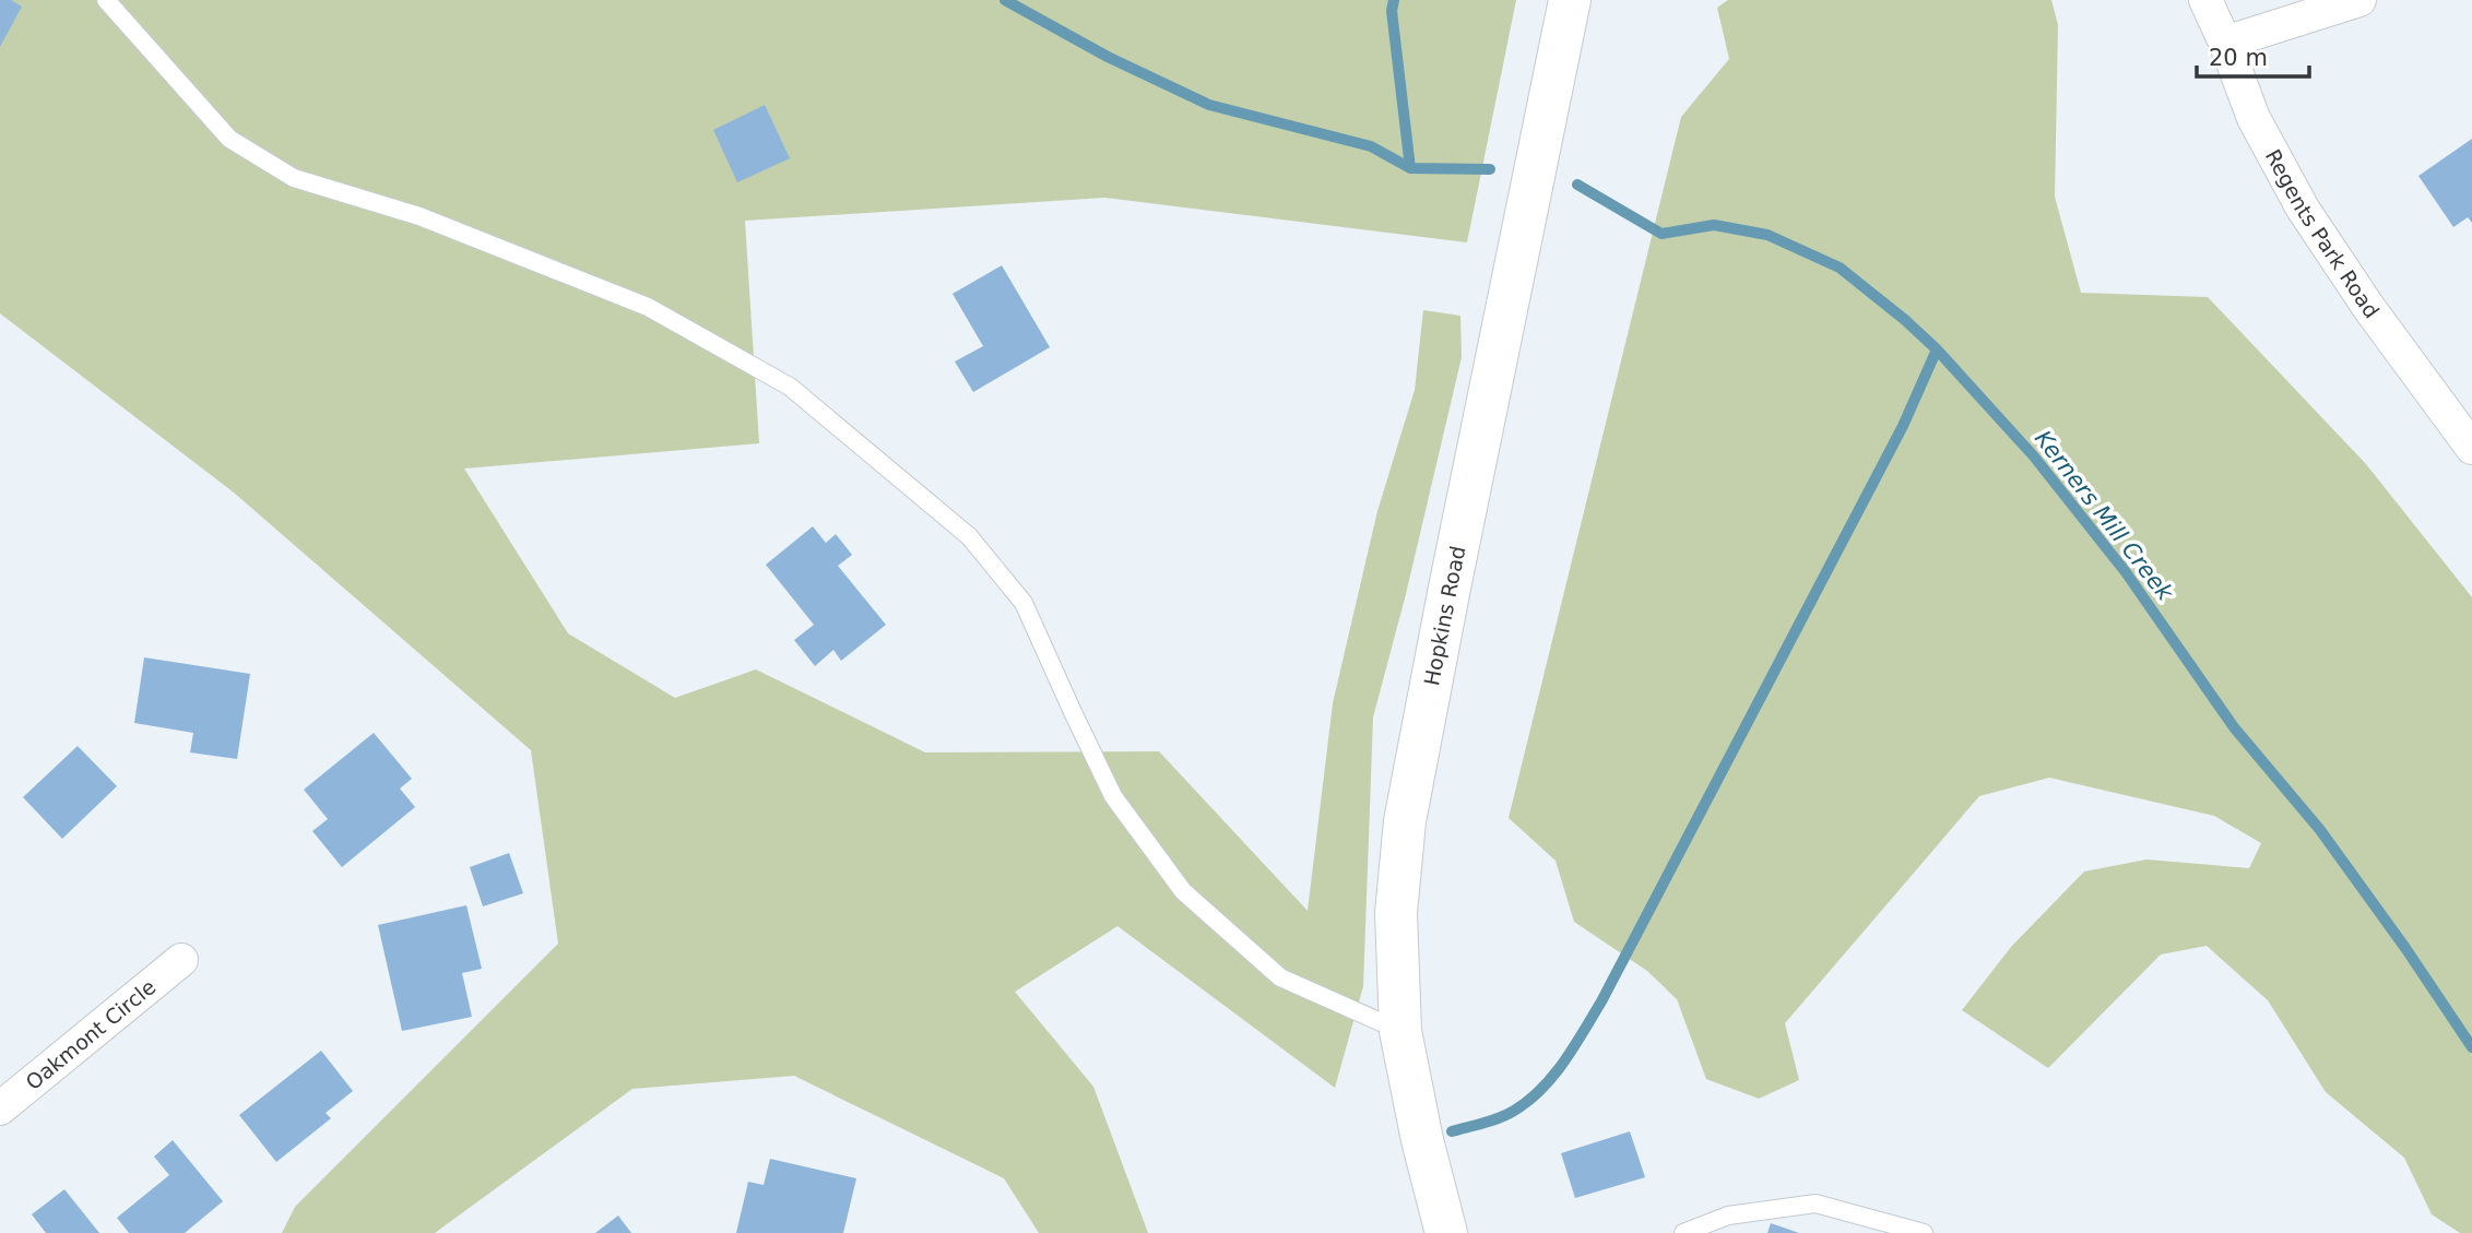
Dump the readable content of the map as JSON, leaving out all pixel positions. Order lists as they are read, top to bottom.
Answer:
{
  "streets": {
    "main road": ["Hopkins Road"],
    "street": ["Regents Park Road", "Oakmont Circle"]
  },
  "water": ["Kerners Mill Creek"],
  "scale_bar": "20 m"
}
